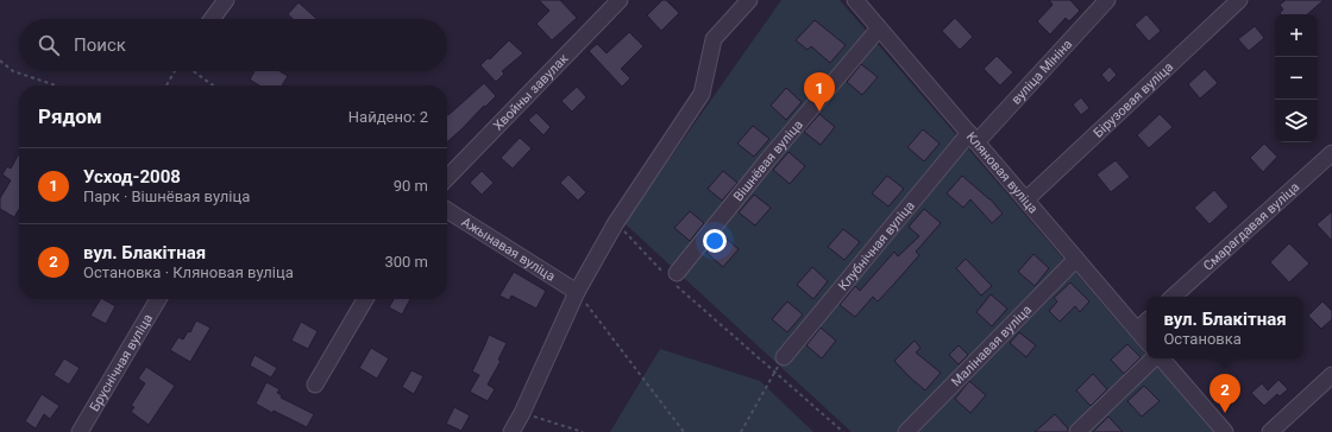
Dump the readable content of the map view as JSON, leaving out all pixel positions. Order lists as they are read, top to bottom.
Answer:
{
  "streets": {
    "street": [
      "вуліца Мініна",
      "Хвойны завулак",
      "Бірузовая вуліца",
      "Вішнёвая вуліца",
      "Кляновая вуліца",
      "Смарагдавая вуліца",
      "Клубнічная вуліца",
      "Ажынавая вуліца",
      "Малінавая вуліца",
      "Бруснічная вуліца"
    ]
  },
  "crossings": [
    ["вуліца Мініна", "Кляновая вуліца"],
    ["вуліца Мініна", "Клубнічная вуліца"],
    ["Бірузовая вуліца", "Кляновая вуліца"],
    ["Вішнёвая вуліца", "Кляновая вуліца"],
    ["Кляновая вуліца", "Клубнічная вуліца"],
    ["Кляновая вуліца", "Малінавая вуліца"]
  ],
  "page": {
    "map_buttons": ["+", "−"],
    "search": "Поиск",
    "pins": ["1", "2"],
    "heading": ["Рядом", "Найдено: 2"],
    "list": [
      {
        "mark": "1",
        "name": "Усход-2008",
        "note": "Парк · Вішнёвая вуліца",
        "value": "90 m"
      },
      {
        "mark": "2",
        "name": "вул. Блакітная",
        "note": "Остановка · Кляновая вуліца",
        "value": "300 m"
      }
    ],
    "popup": ["вул. Блакітная", "Остановка"]
  }
}
